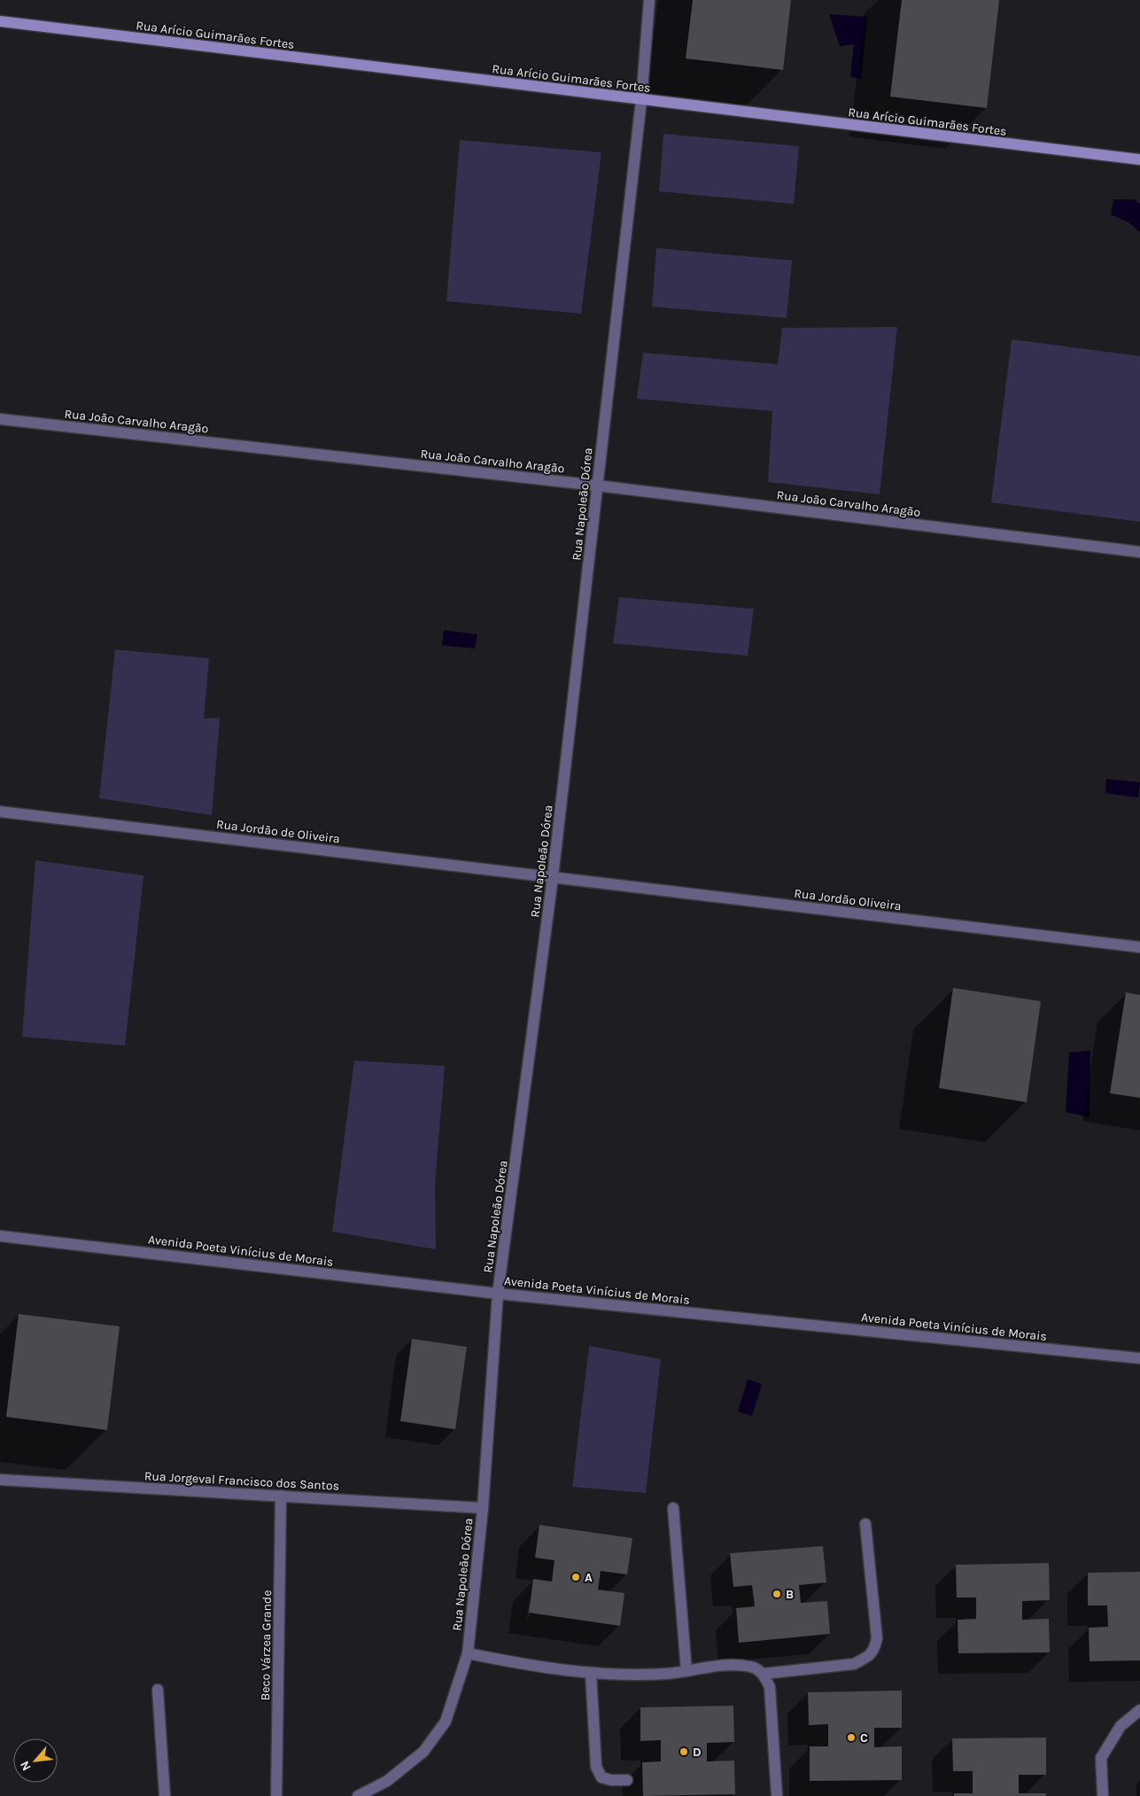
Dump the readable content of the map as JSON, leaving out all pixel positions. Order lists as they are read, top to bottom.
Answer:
{
  "streets": {
    "street": [
      "Rua Arício Guimarães Fortes",
      "Rua João Carvalho Aragão",
      "Rua Napoleão Dórea",
      "Rua Jordão de Oliveira",
      "Rua Jordão Oliveira",
      "Avenida Poeta Vinícius de Morais",
      "Rua Jorgeval Francisco dos Santos",
      "Beco Várzea Grande"
    ]
  },
  "crossings": [
    ["Rua Arício Guimarães Fortes", "Rua Napoleão Dórea"],
    ["Rua João Carvalho Aragão", "Rua Napoleão Dórea"],
    ["Rua Napoleão Dórea", "Rua Jordão de Oliveira"],
    ["Rua Napoleão Dórea", "Rua Jordão Oliveira"],
    ["Rua Napoleão Dórea", "Avenida Poeta Vinícius de Morais"],
    ["Rua Napoleão Dórea", "Rua Jorgeval Francisco dos Santos"],
    ["Rua Jordão de Oliveira", "Rua Jordão Oliveira"],
    ["Rua Jorgeval Francisco dos Santos", "Beco Várzea Grande"]
  ],
  "places": [
    "A",
    "B",
    "C",
    "D"
  ],
  "north": "bottom left"
}
